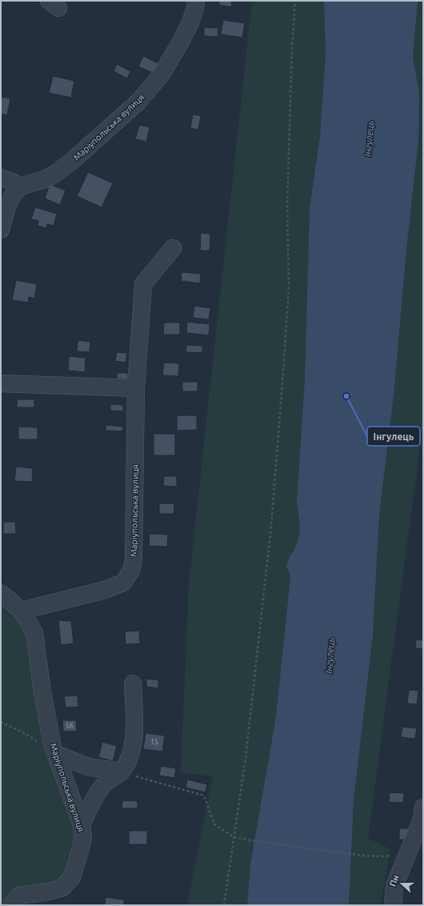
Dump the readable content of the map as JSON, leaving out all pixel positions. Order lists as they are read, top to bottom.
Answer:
{
  "streets": {
    "street": ["Маріупольська вулиця"]
  },
  "water": ["Інгулець"],
  "places": ["Інгулець"],
  "house_numbers": ["56", "15"],
  "north": "left"
}
